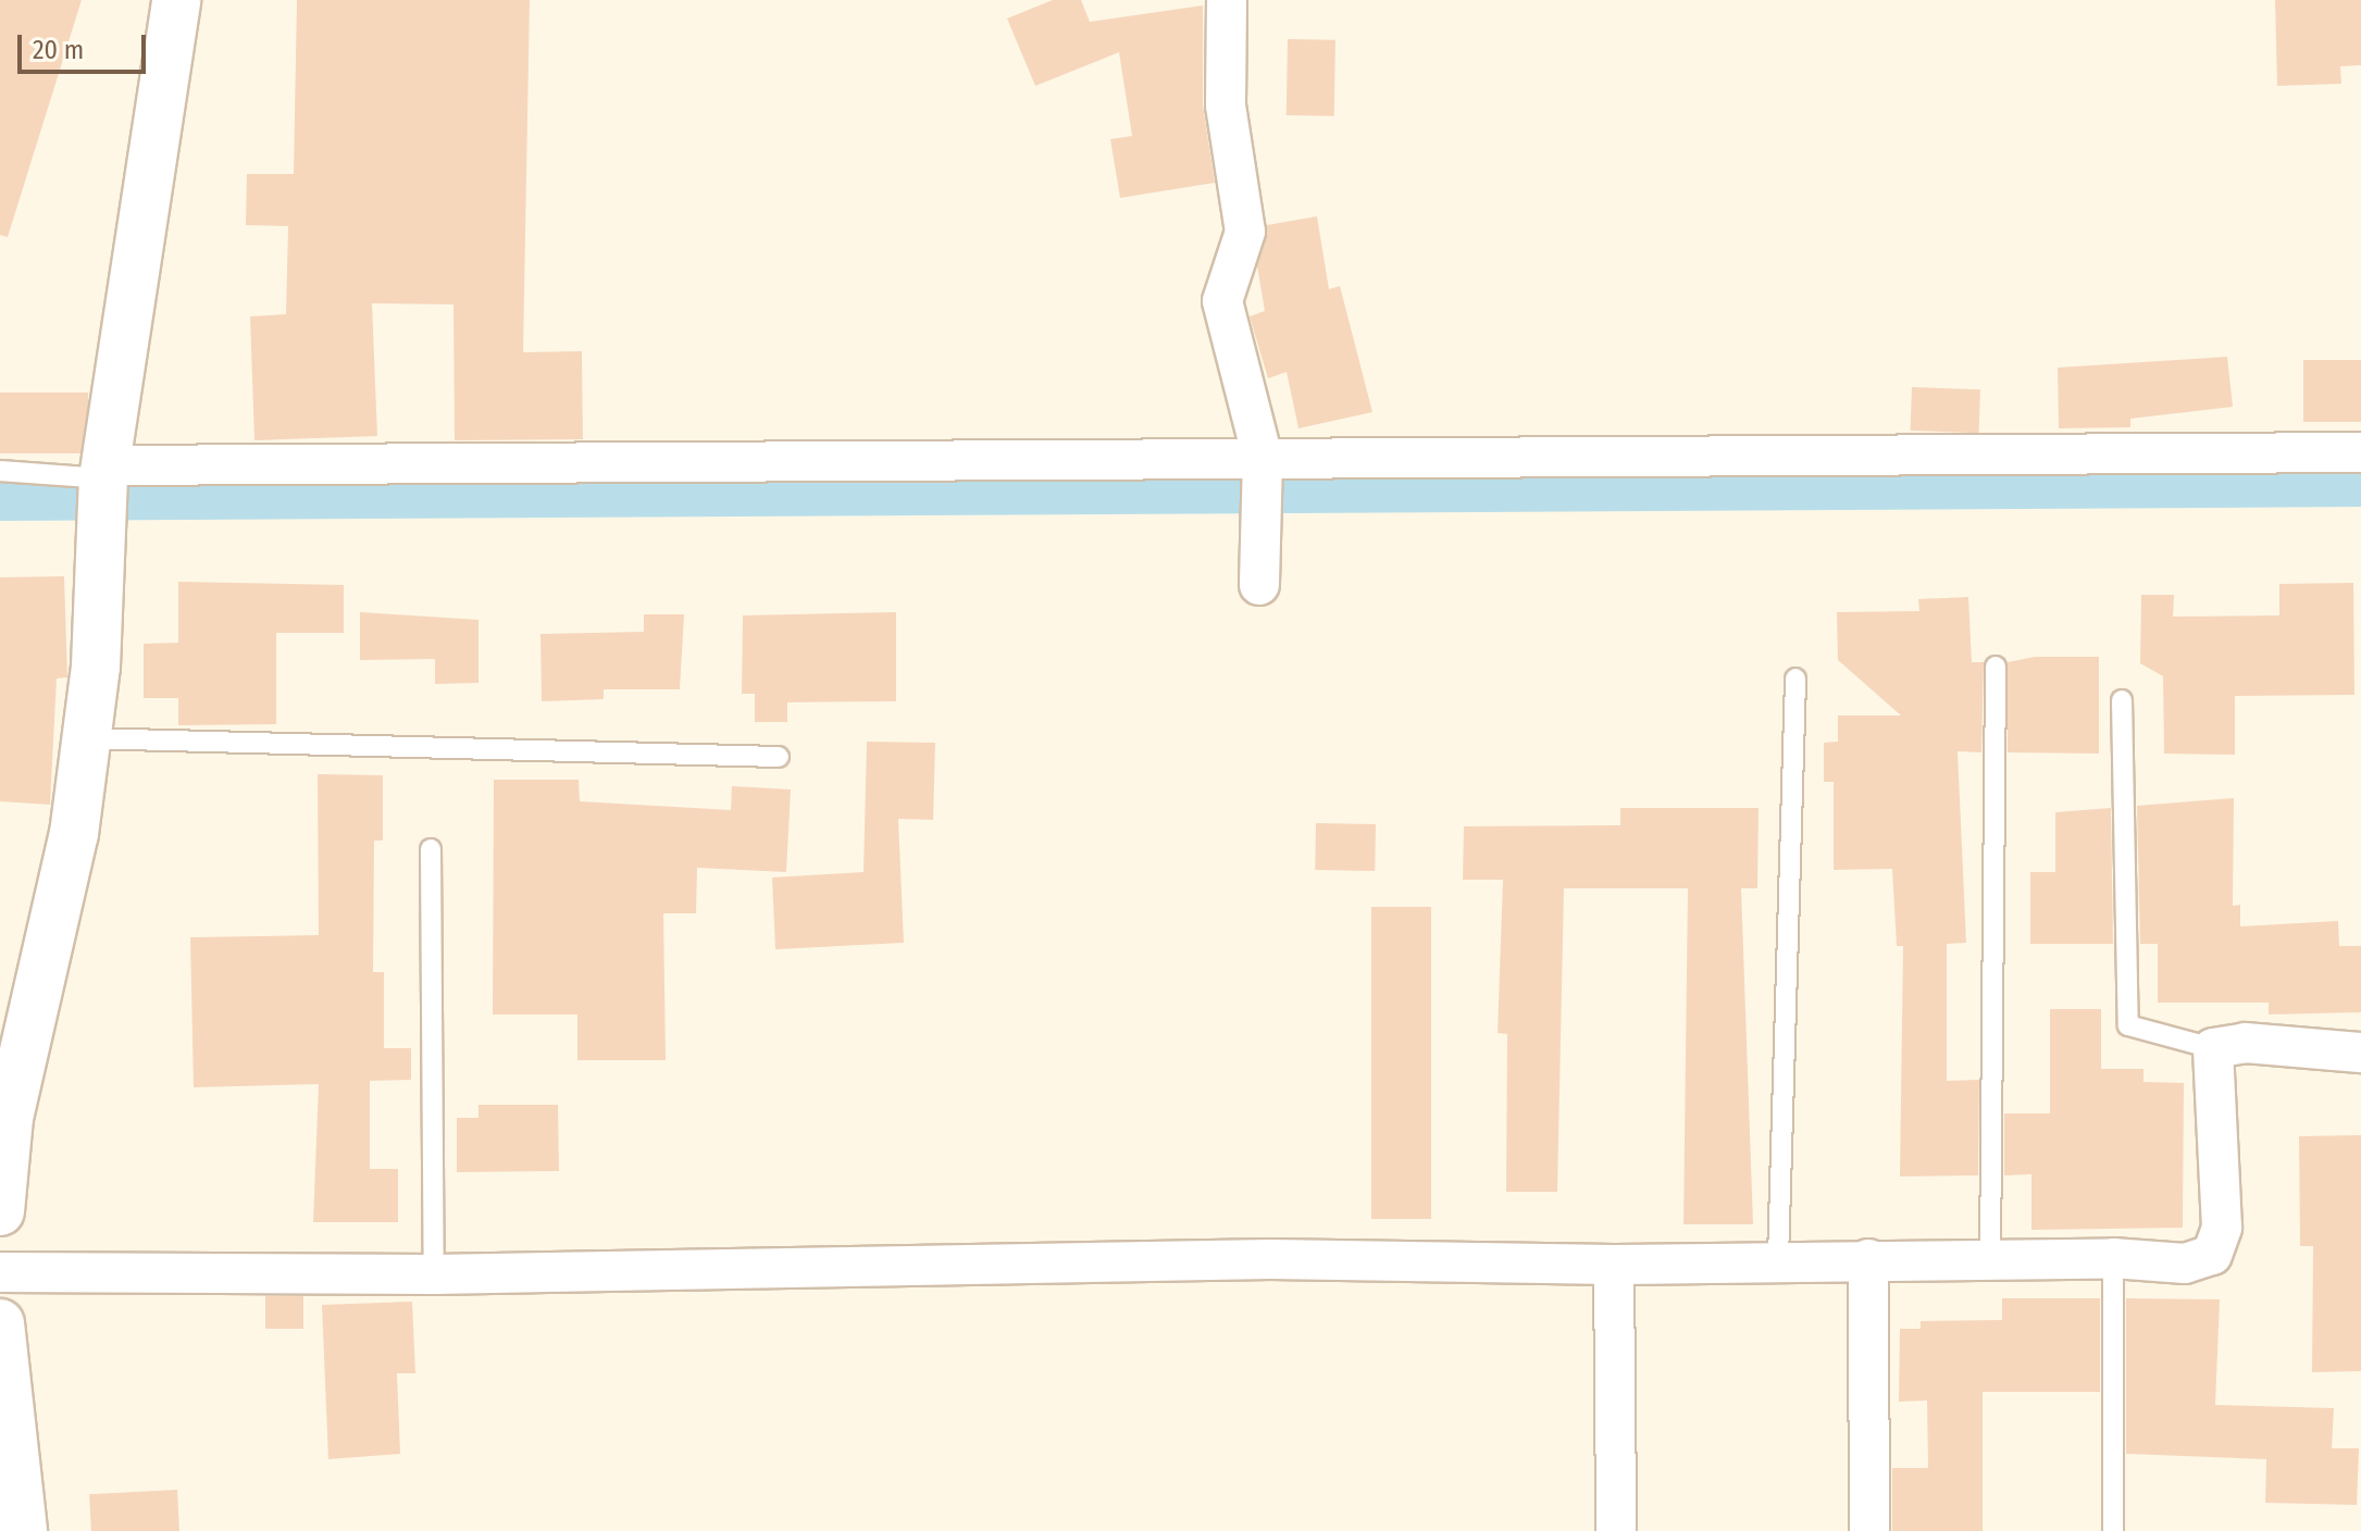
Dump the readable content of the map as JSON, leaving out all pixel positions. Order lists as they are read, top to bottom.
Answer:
{
  "scale_bar": "20 m"
}
